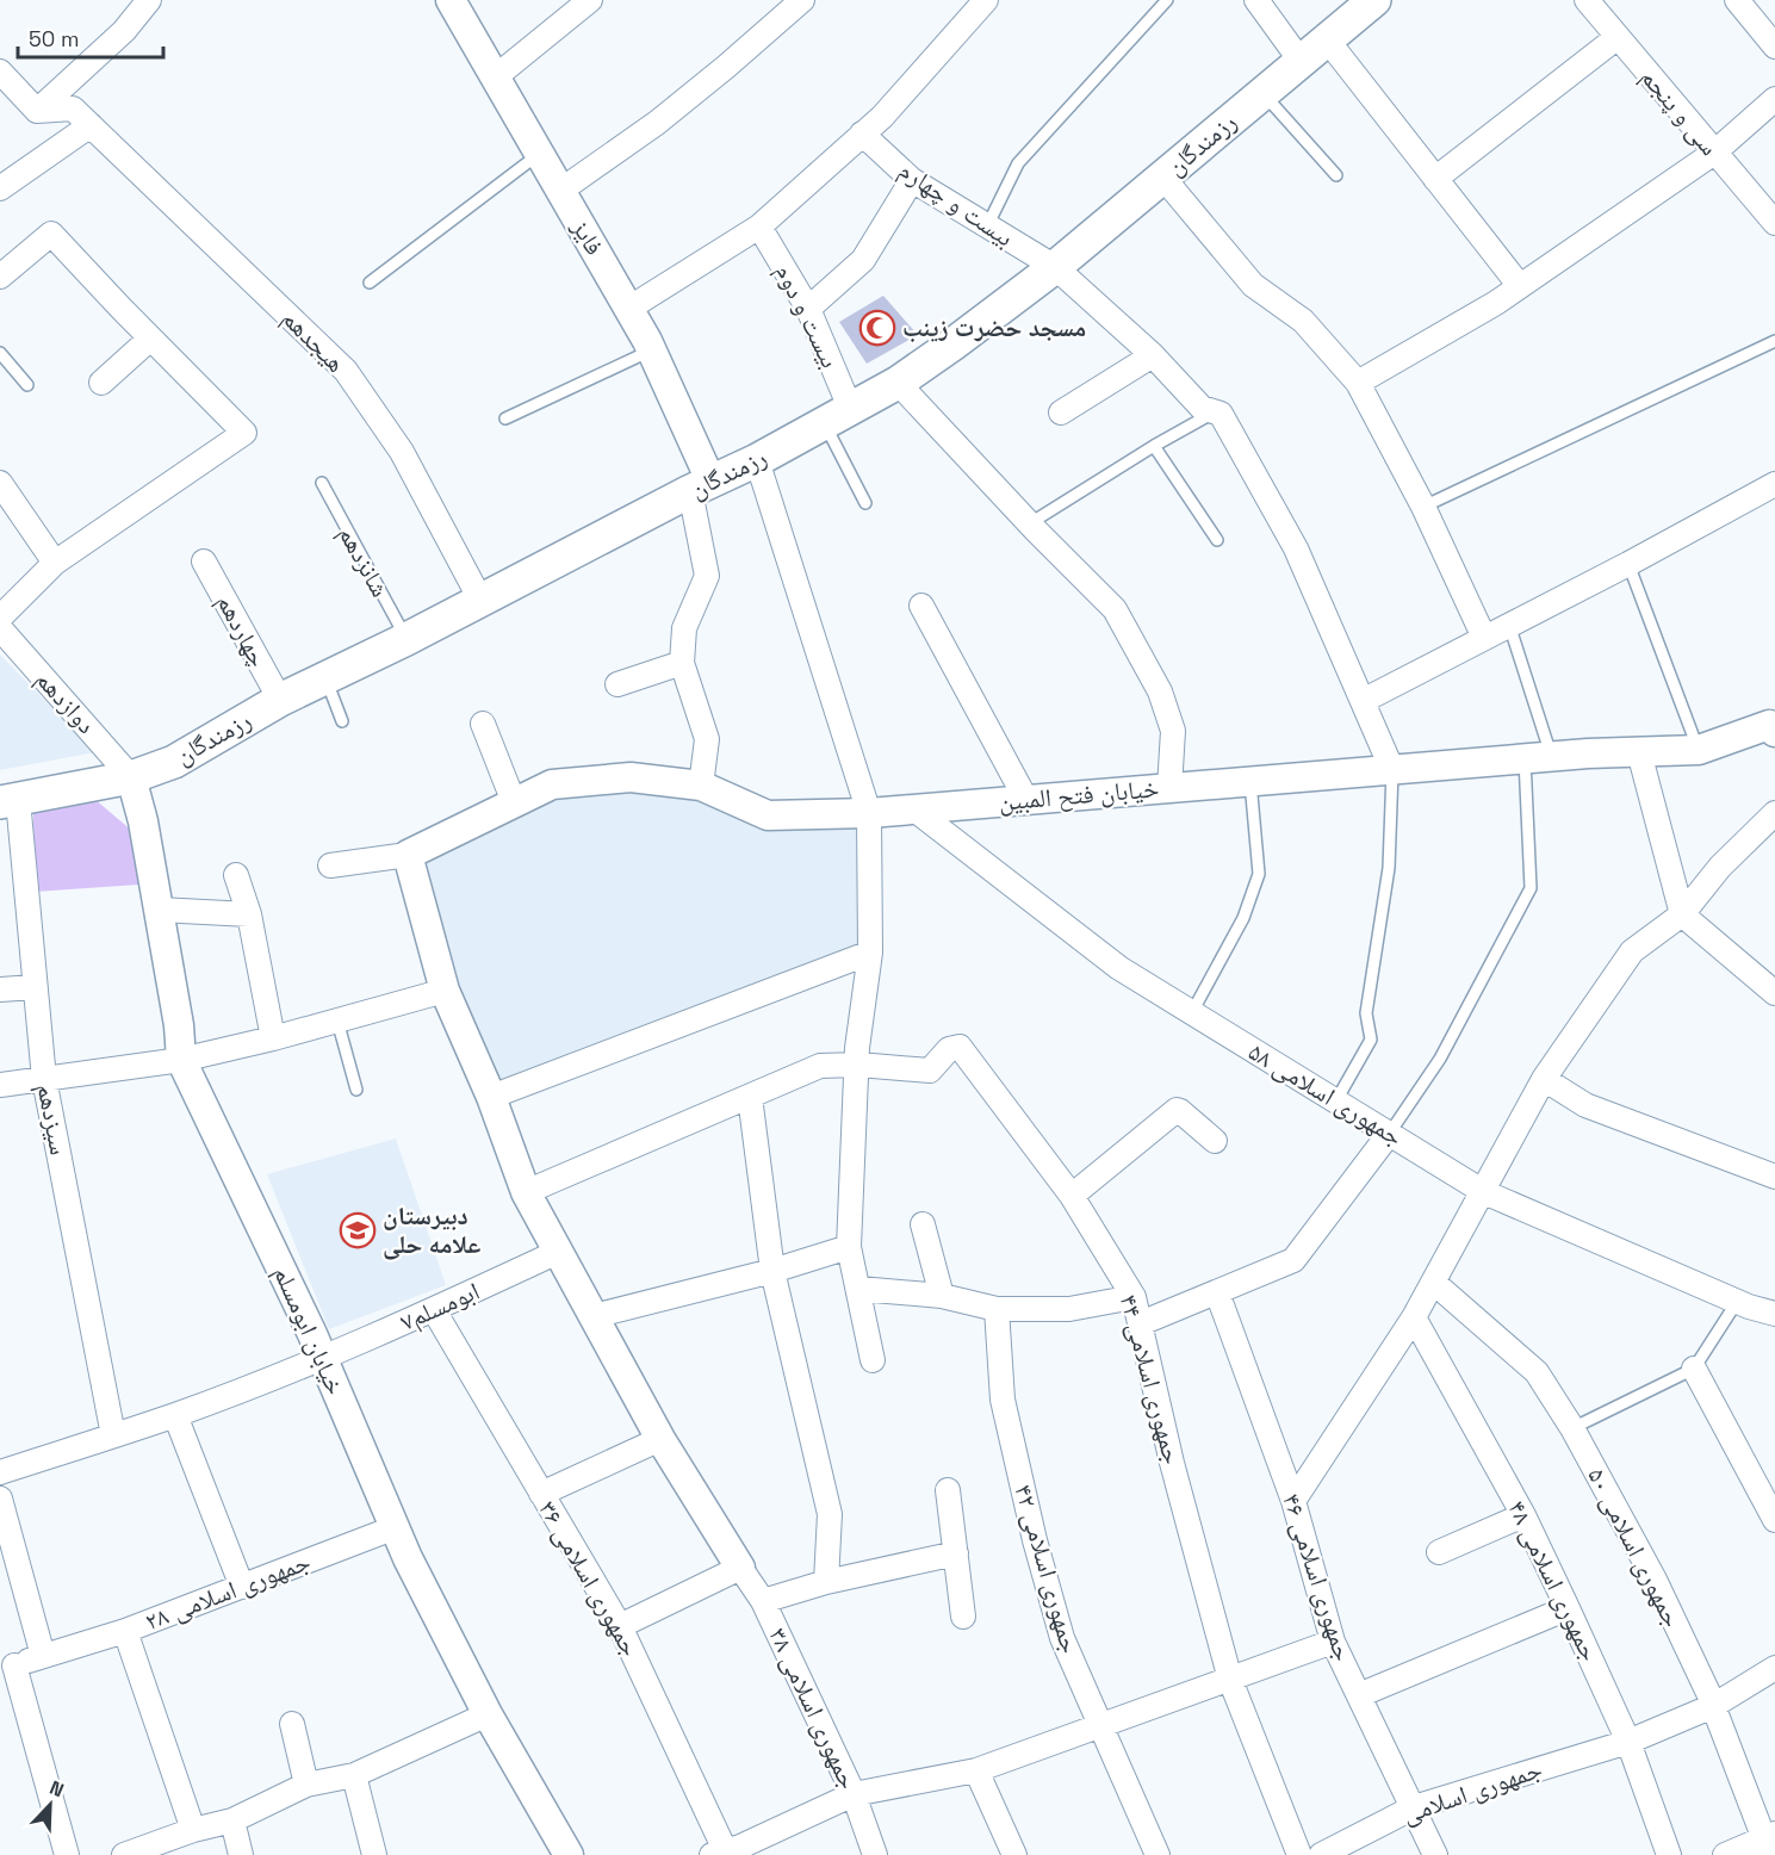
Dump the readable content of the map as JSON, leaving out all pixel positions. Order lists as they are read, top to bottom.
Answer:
{
  "streets": {
    "main road": ["رزمندگان"],
    "street": [
      "سی و پنجم",
      "بیست و چهارم",
      "فایز",
      "بیست و دوم",
      "هیجدهم",
      "چهاردهم",
      "دوازدهم",
      "خیابان فتح المبین",
      "جمهوری اسلامی ۵۸",
      "سیزدهم",
      "ابومسلم۷",
      "خیابان ابومسلم",
      "جمهوری اسلامی ۴۴",
      "جمهوری اسلامی ۵۰",
      "جمهوری اسلامی ۴۲",
      "جمهوری اسلامی ۴۶",
      "جمهوری اسلامی ۳۶",
      "جمهوری اسلامی ۴۸",
      "جمهوری اسلامی ۲۸",
      "جمهوری اسلامی ۳۸",
      "جمهوری اسلامی"
    ],
    "lane": ["شانزدهم"]
  },
  "crossings": [
    ["رزمندگان", "بیست و چهارم"],
    ["رزمندگان", "فایز"],
    ["رزمندگان", "بیست و دوم"],
    ["رزمندگان", "هیجدهم"],
    ["رزمندگان", "شانزدهم"],
    ["رزمندگان", "چهاردهم"],
    ["رزمندگان", "دوازدهم"],
    ["رزمندگان", "سیزدهم"],
    ["رزمندگان", "خیابان ابومسلم"],
    ["بیست و چهارم", "خیابان فتح المبین"],
    ["دوازدهم", "خیابان ابومسلم"],
    ["خیابان فتح المبین", "جمهوری اسلامی ۵۸"],
    ["سیزدهم", "ابومسلم۷"],
    ["ابومسلم۷", "خیابان ابومسلم"],
    ["ابومسلم۷", "جمهوری اسلامی ۳۶"],
    ["خیابان ابومسلم", "جمهوری اسلامی ۲۸"],
    ["جمهوری اسلامی ۵۰", "جمهوری اسلامی"],
    ["جمهوری اسلامی ۴۶", "جمهوری اسلامی"],
    ["جمهوری اسلامی ۴۸", "جمهوری اسلامی"]
  ],
  "places": {
    "mosque": ["مسجد حضرت زینب"],
    "school or university": ["دبیرستان علامه حلی"]
  },
  "scale_bar": "50 m",
  "north": "top right"
}
